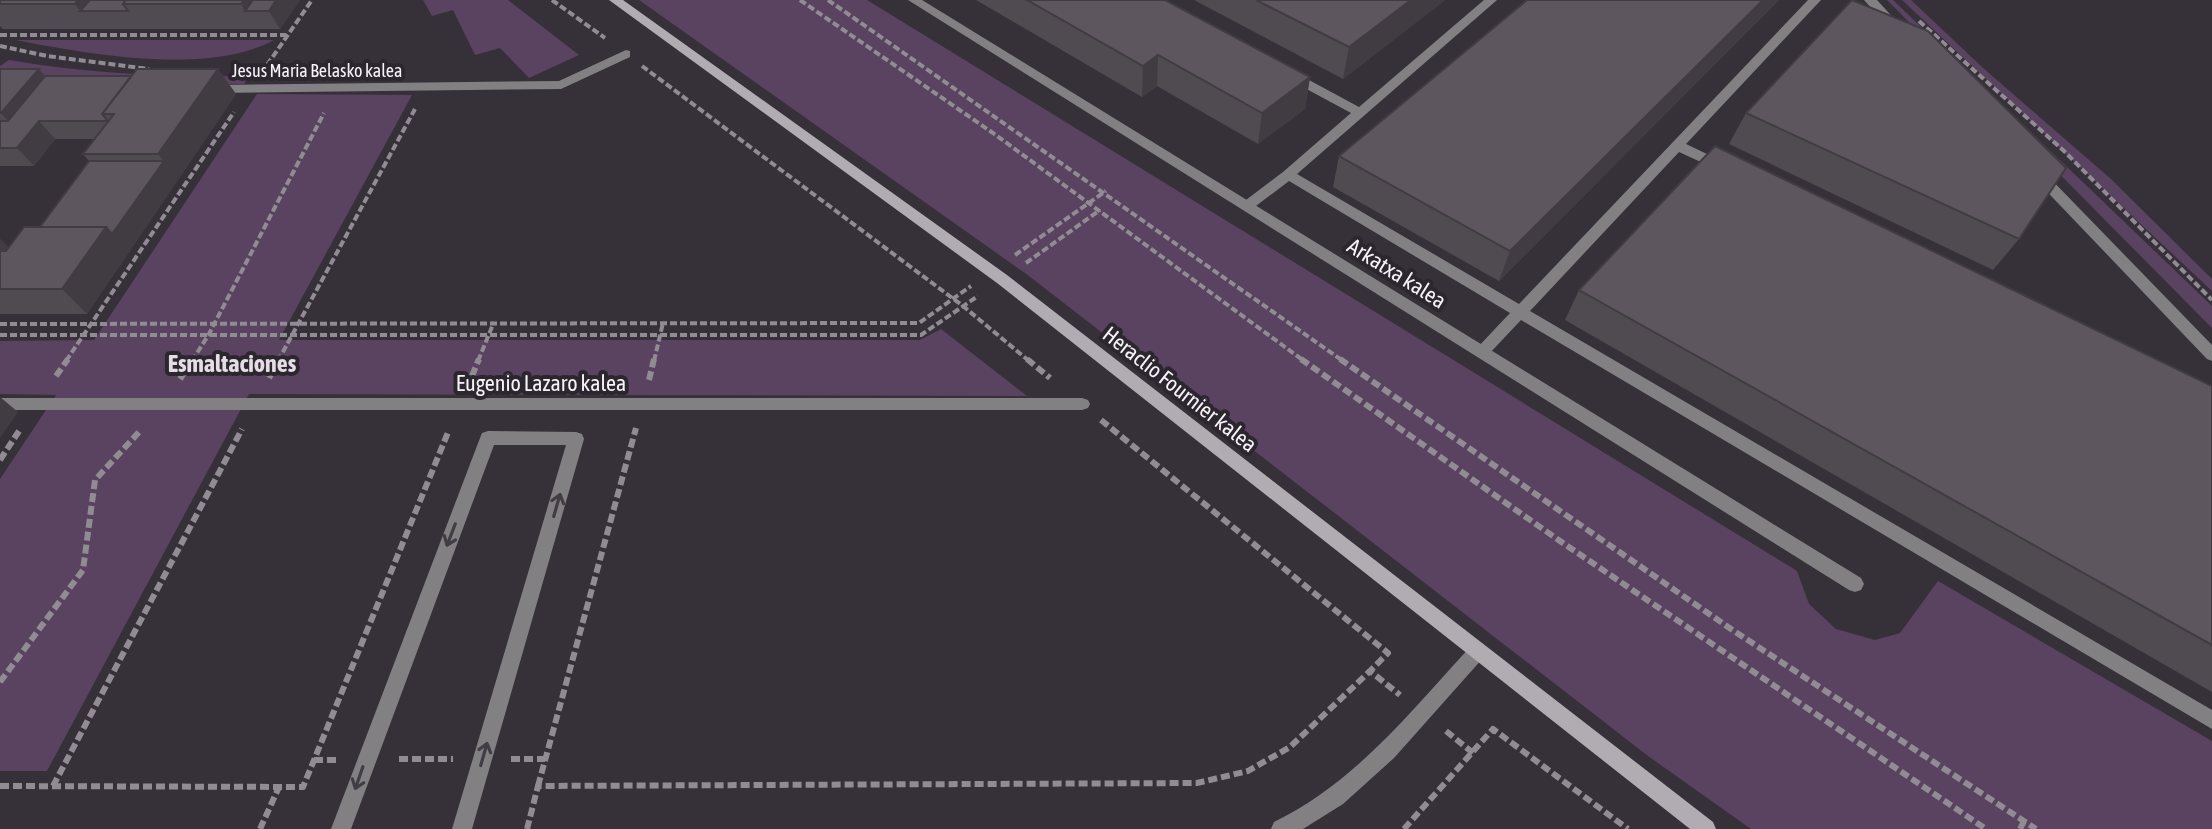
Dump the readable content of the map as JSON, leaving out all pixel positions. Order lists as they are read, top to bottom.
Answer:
{
  "streets": {
    "main road": ["Heraclio Fournier kalea"],
    "street": ["Jesus Maria Belasko kalea", "Arkatxa kalea", "Eugenio Lazaro kalea"]
  },
  "districts": ["Esmaltaciones"]
}
